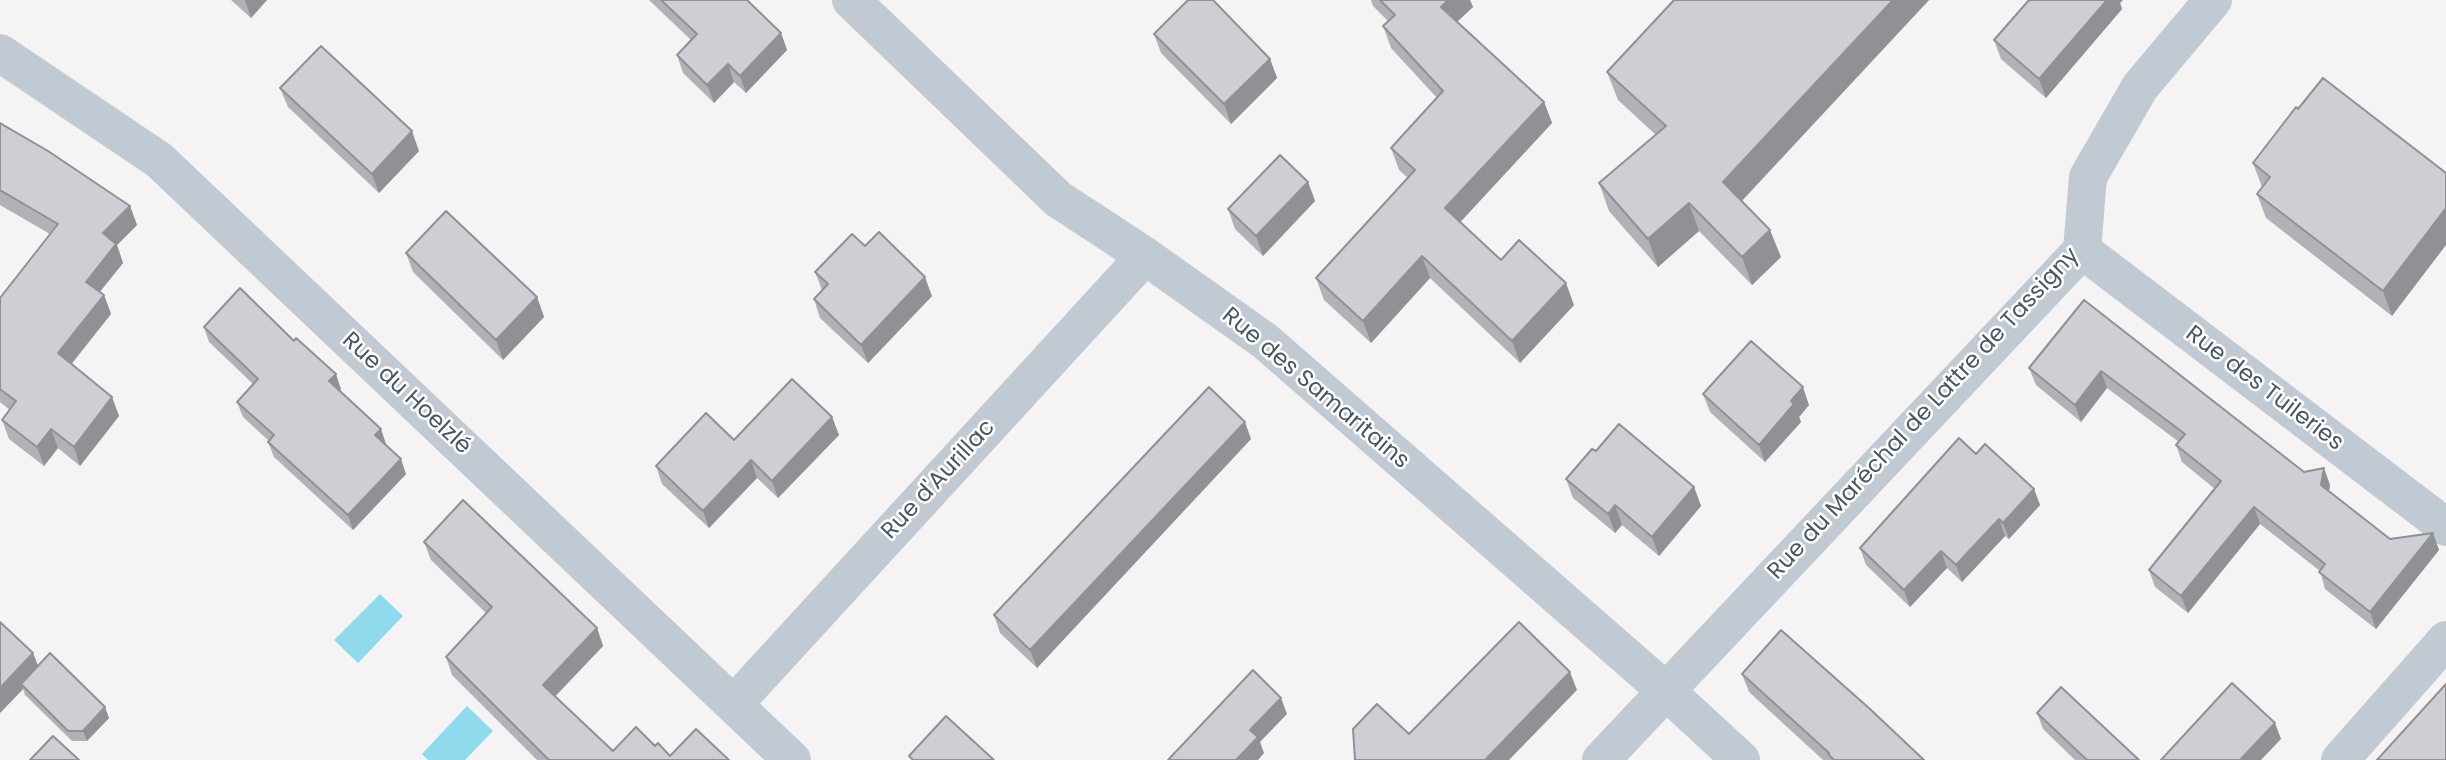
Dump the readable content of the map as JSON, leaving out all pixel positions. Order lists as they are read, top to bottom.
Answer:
{
  "streets": {
    "street": [
      "Rue des Samaritains",
      "Rue des Tuileries",
      "Rue du Hoelzlé",
      "Rue du Maréchal de Lattre de Tassigny",
      "Rue d'Aurillac"
    ]
  },
  "crossings": [
    ["Rue des Samaritains", "Rue du Maréchal de Lattre de Tassigny"],
    ["Rue des Samaritains", "Rue d'Aurillac"],
    ["Rue des Tuileries", "Rue du Maréchal de Lattre de Tassigny"],
    ["Rue du Hoelzlé", "Rue d'Aurillac"]
  ]
}
